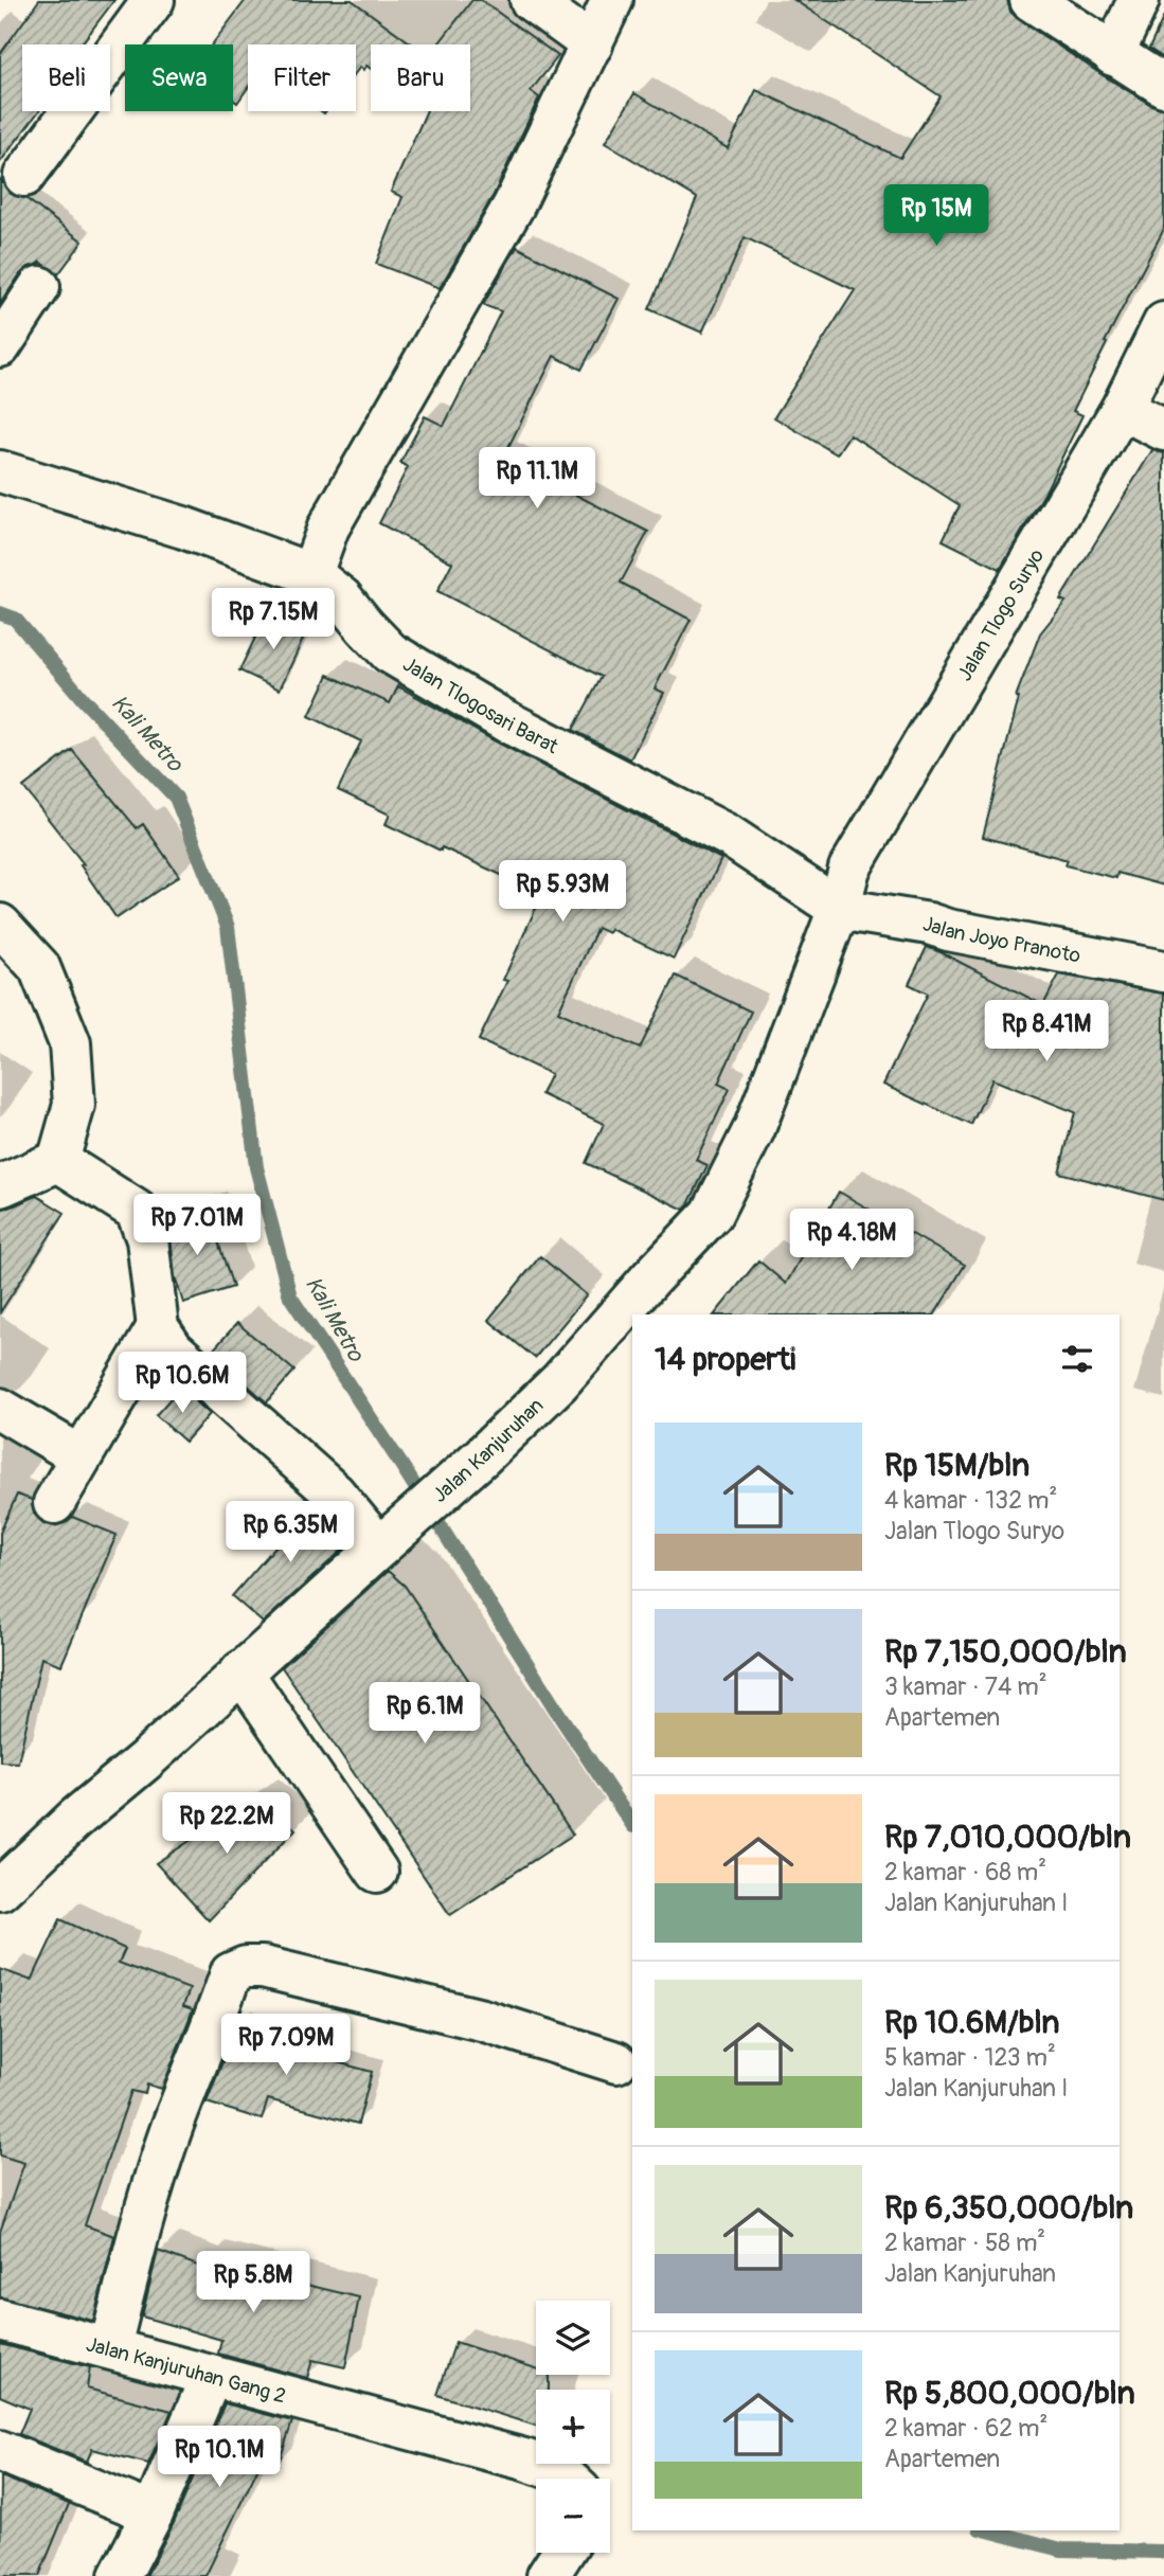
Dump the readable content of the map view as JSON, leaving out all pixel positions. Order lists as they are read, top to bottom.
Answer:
{
  "streets": {
    "street": [
      "Jalan Tlogo Suryo",
      "Jalan Tlogosari Barat",
      "Jalan Joyo Pranoto",
      "Jalan Kanjuruhan",
      "Jalan Kanjuruhan Gang 2"
    ]
  },
  "crossings": [
    ["Jalan Tlogo Suryo", "Jalan Tlogosari Barat"],
    ["Jalan Tlogo Suryo", "Jalan Joyo Pranoto"],
    ["Jalan Tlogo Suryo", "Jalan Kanjuruhan"],
    ["Jalan Tlogosari Barat", "Jalan Joyo Pranoto"],
    ["Jalan Tlogosari Barat", "Jalan Kanjuruhan"],
    ["Jalan Joyo Pranoto", "Jalan Kanjuruhan"]
  ],
  "water": ["Kali Metro"],
  "page": {
    "chip": [
      "Beli",
      "Sewa",
      "Filter",
      "Baru"
    ],
    "price": [
      "Rp 15M",
      "Rp 11.1M",
      "Rp 7.15M",
      "Rp 5.93M",
      "Rp 8.41M",
      "Rp 7.01M",
      "Rp 4.18M",
      "Rp 10.6M",
      "Rp 6.35M",
      "Rp 6.1M",
      "Rp 22.2M",
      "Rp 7.09M",
      "Rp 5.8M",
      "Rp 10.1M"
    ],
    "heading": "14 properti",
    "list": [
      {
        "name": "Rp 15M/bln",
        "note": "4 kamar · 132 m² · Jalan Tlogo Suryo"
      },
      {
        "name": "Rp 7,150,000/bln",
        "note": "3 kamar · 74 m² · Apartemen"
      },
      {
        "name": "Rp 7,010,000/bln",
        "note": "2 kamar · 68 m² · Jalan Kanjuruhan I"
      },
      {
        "name": "Rp 10.6M/bln",
        "note": "5 kamar · 123 m² · Jalan Kanjuruhan I"
      },
      {
        "name": "Rp 6,350,000/bln",
        "note": "2 kamar · 58 m² · Jalan Kanjuruhan"
      },
      {
        "name": "Rp 5,800,000/bln",
        "note": "2 kamar · 62 m² · Apartemen"
      }
    ],
    "map_buttons": ["+", "−"]
  }
}
